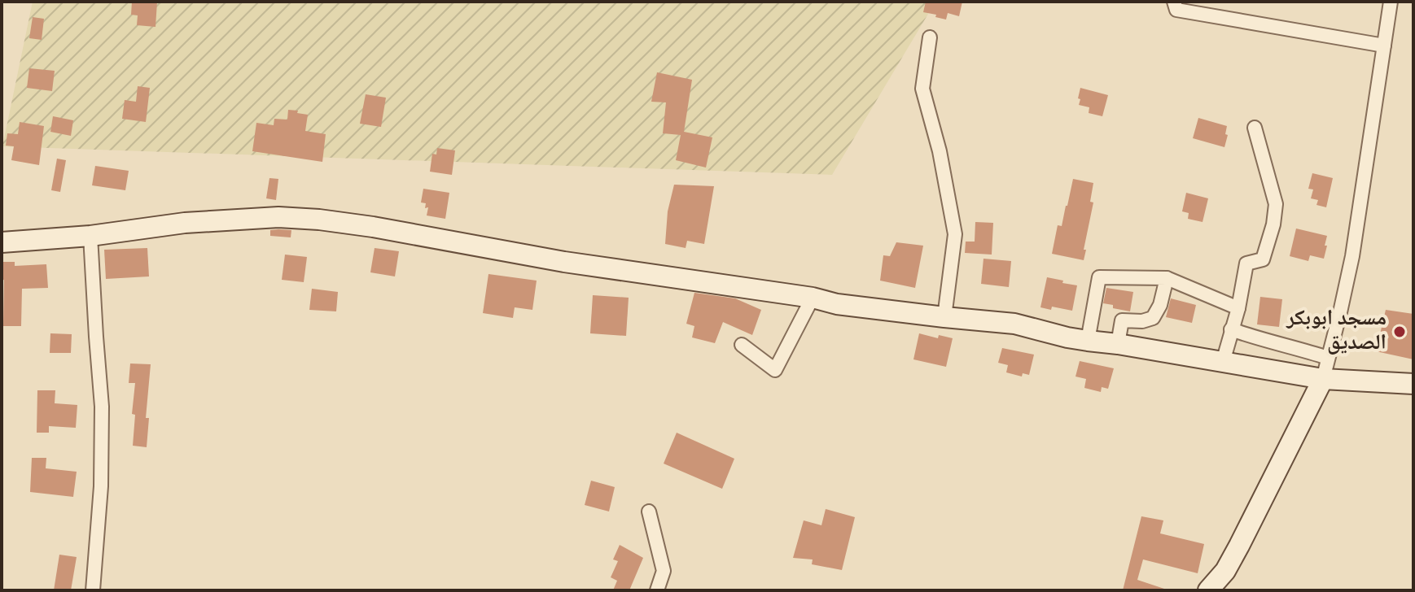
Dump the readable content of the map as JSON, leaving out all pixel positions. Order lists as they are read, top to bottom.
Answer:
{
  "places": ["مسجد ابوبكر الصديق"]
}
